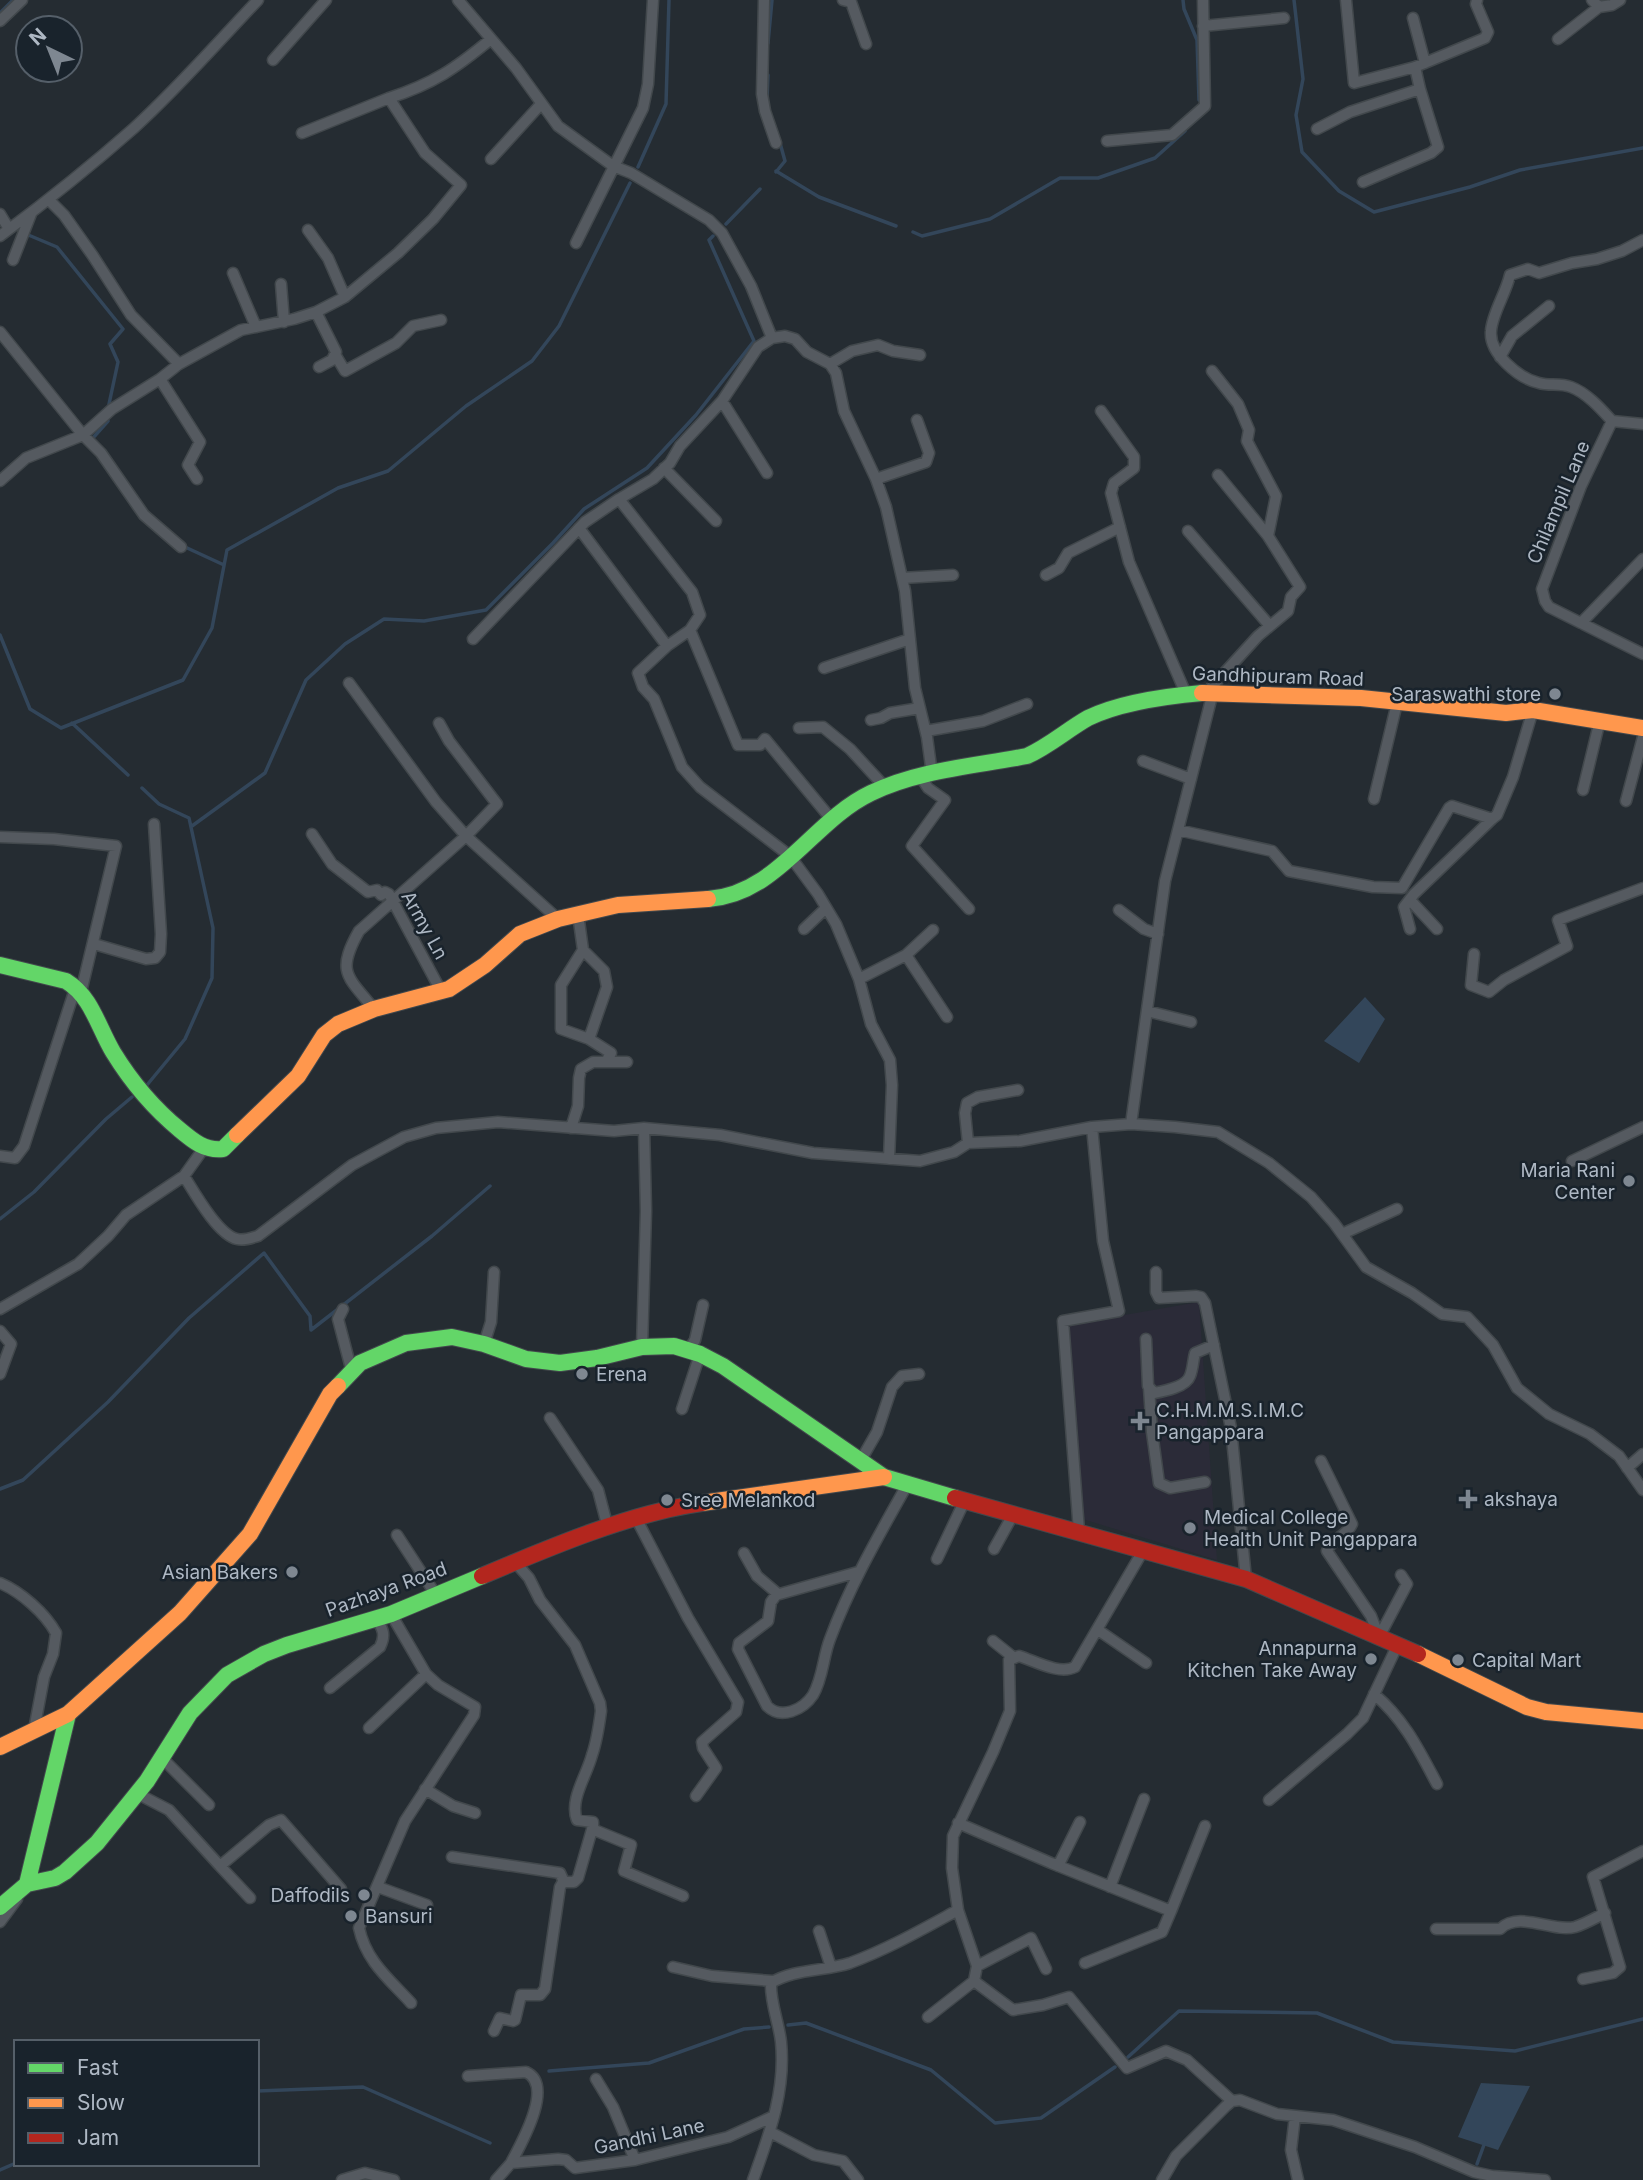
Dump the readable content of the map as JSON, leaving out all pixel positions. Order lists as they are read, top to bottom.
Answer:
{
  "streets": {
    "street": [
      "Chilampil Lane",
      "Gandhipuram Road",
      "Army Ln",
      "Pazhaya Road",
      "Gandhi Lane"
    ]
  },
  "crossings": [
    ["Gandhipuram Road", "Army Ln"]
  ],
  "places": {
    "other": [
      "Saraswathi store",
      "Maria Rani Center",
      "Erena",
      "Sree Melankod",
      "Medical College Health Unit Pangappara",
      "Asian Bakers",
      "Annapurna Kitchen Take Away",
      "Capital Mart",
      "Daffodils",
      "Bansuri"
    ],
    "health": ["C.H.M.M.S.I.M.C Pangappara", "akshaya"]
  },
  "legend": ["Fast", "Slow", "Jam"],
  "north": "top left"
}
